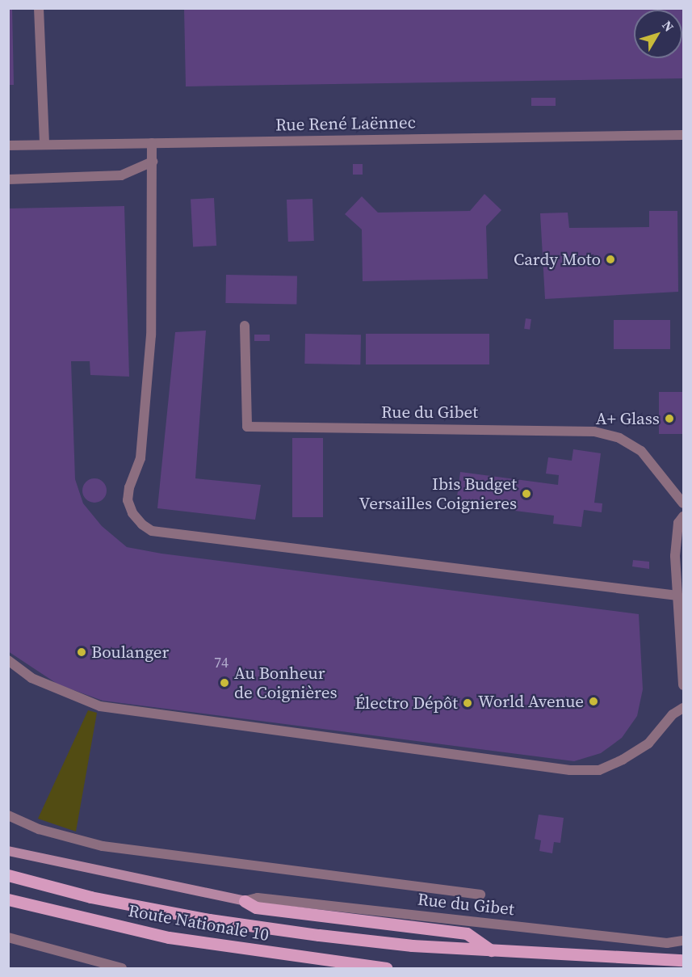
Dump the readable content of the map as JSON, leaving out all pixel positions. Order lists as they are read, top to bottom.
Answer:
{
  "streets": {
    "main road": ["Route Nationale 10"],
    "street": ["Rue René Laënnec", "Rue du Gibet"]
  },
  "places": [
    "Cardy Moto",
    "A+ Glass",
    "Ibis Budget Versailles Coignieres",
    "Boulanger",
    "Au Bonheur de Coignières",
    "World Avenue",
    "Électro Dépôt"
  ],
  "house_numbers": ["74"],
  "north": "top right"
}
